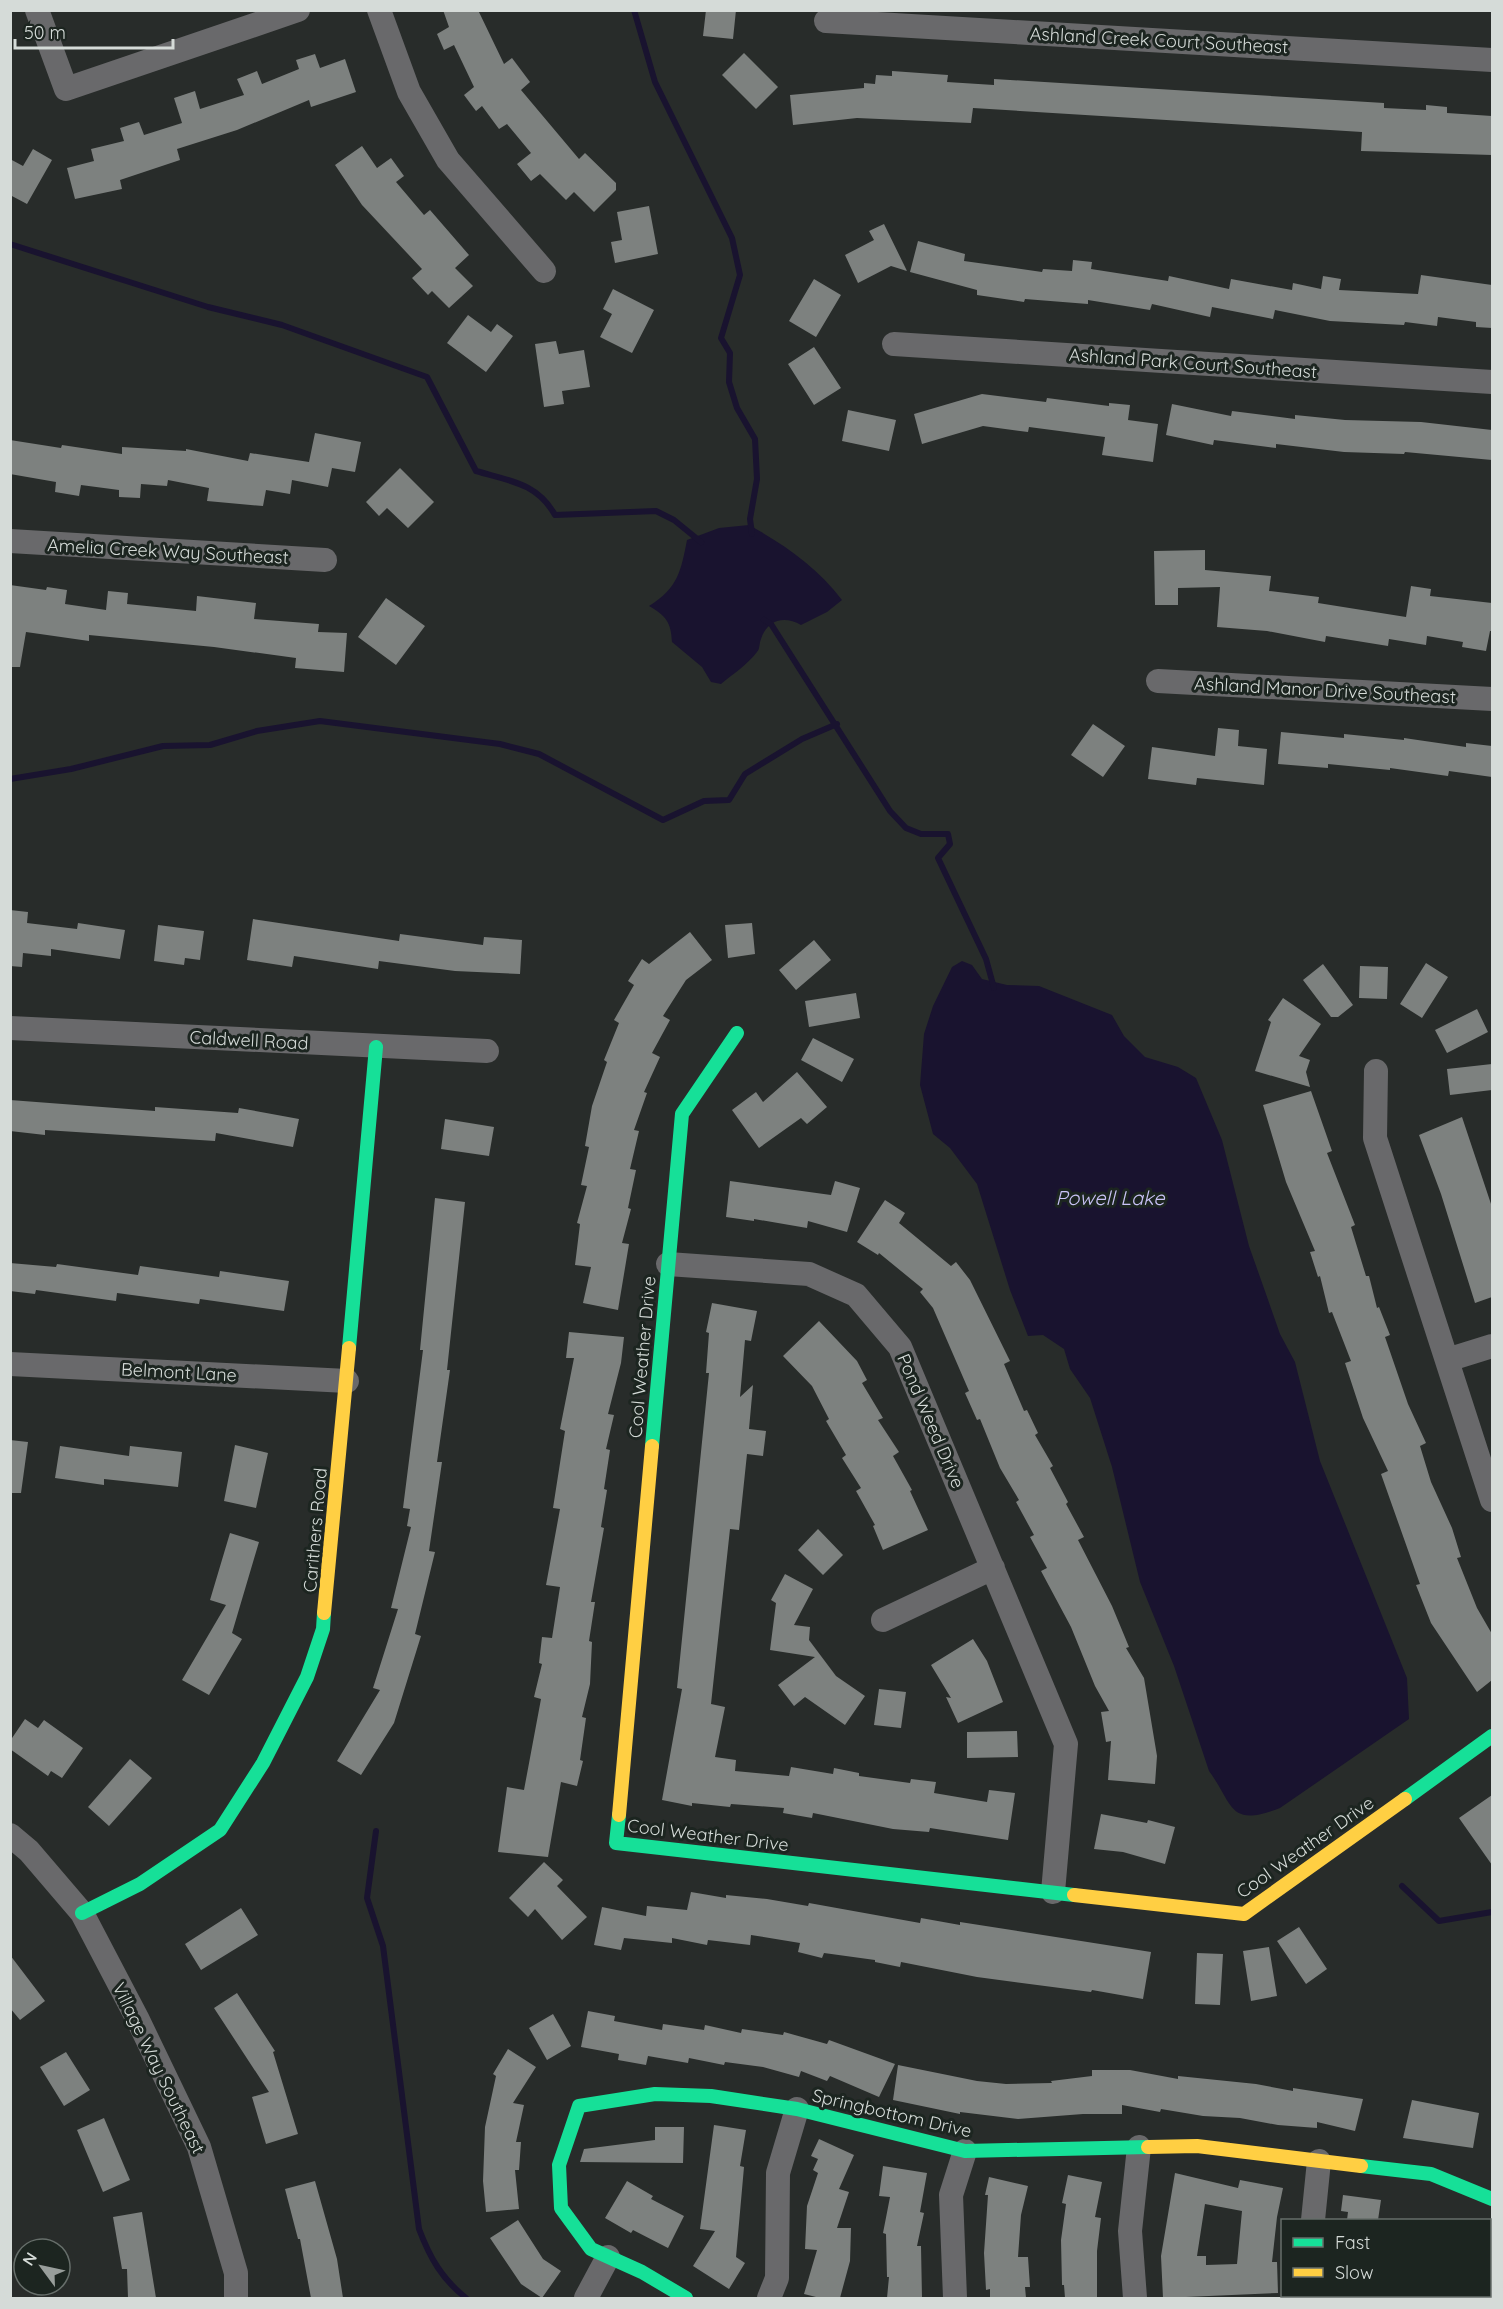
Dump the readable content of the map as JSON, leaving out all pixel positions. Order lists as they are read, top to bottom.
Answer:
{
  "streets": {
    "street": [
      "Ashland Creek Court Southeast",
      "Ashland Park Court Southeast",
      "Amelia Creek Way Southeast",
      "Ashland Manor Drive Southeast",
      "Caldwell Road",
      "Cool Weather Drive",
      "Belmont Lane",
      "Pond Weed Drive",
      "Carithers Road",
      "Village Way Southeast",
      "Springbottom Drive"
    ]
  },
  "crossings": [
    ["Caldwell Road", "Carithers Road"],
    ["Cool Weather Drive", "Pond Weed Drive"],
    ["Belmont Lane", "Carithers Road"],
    ["Carithers Road", "Village Way Southeast"]
  ],
  "water": ["Powell Lake"],
  "legend": ["Fast", "Slow"],
  "scale_bar": "50 m",
  "north": "top left"
}
